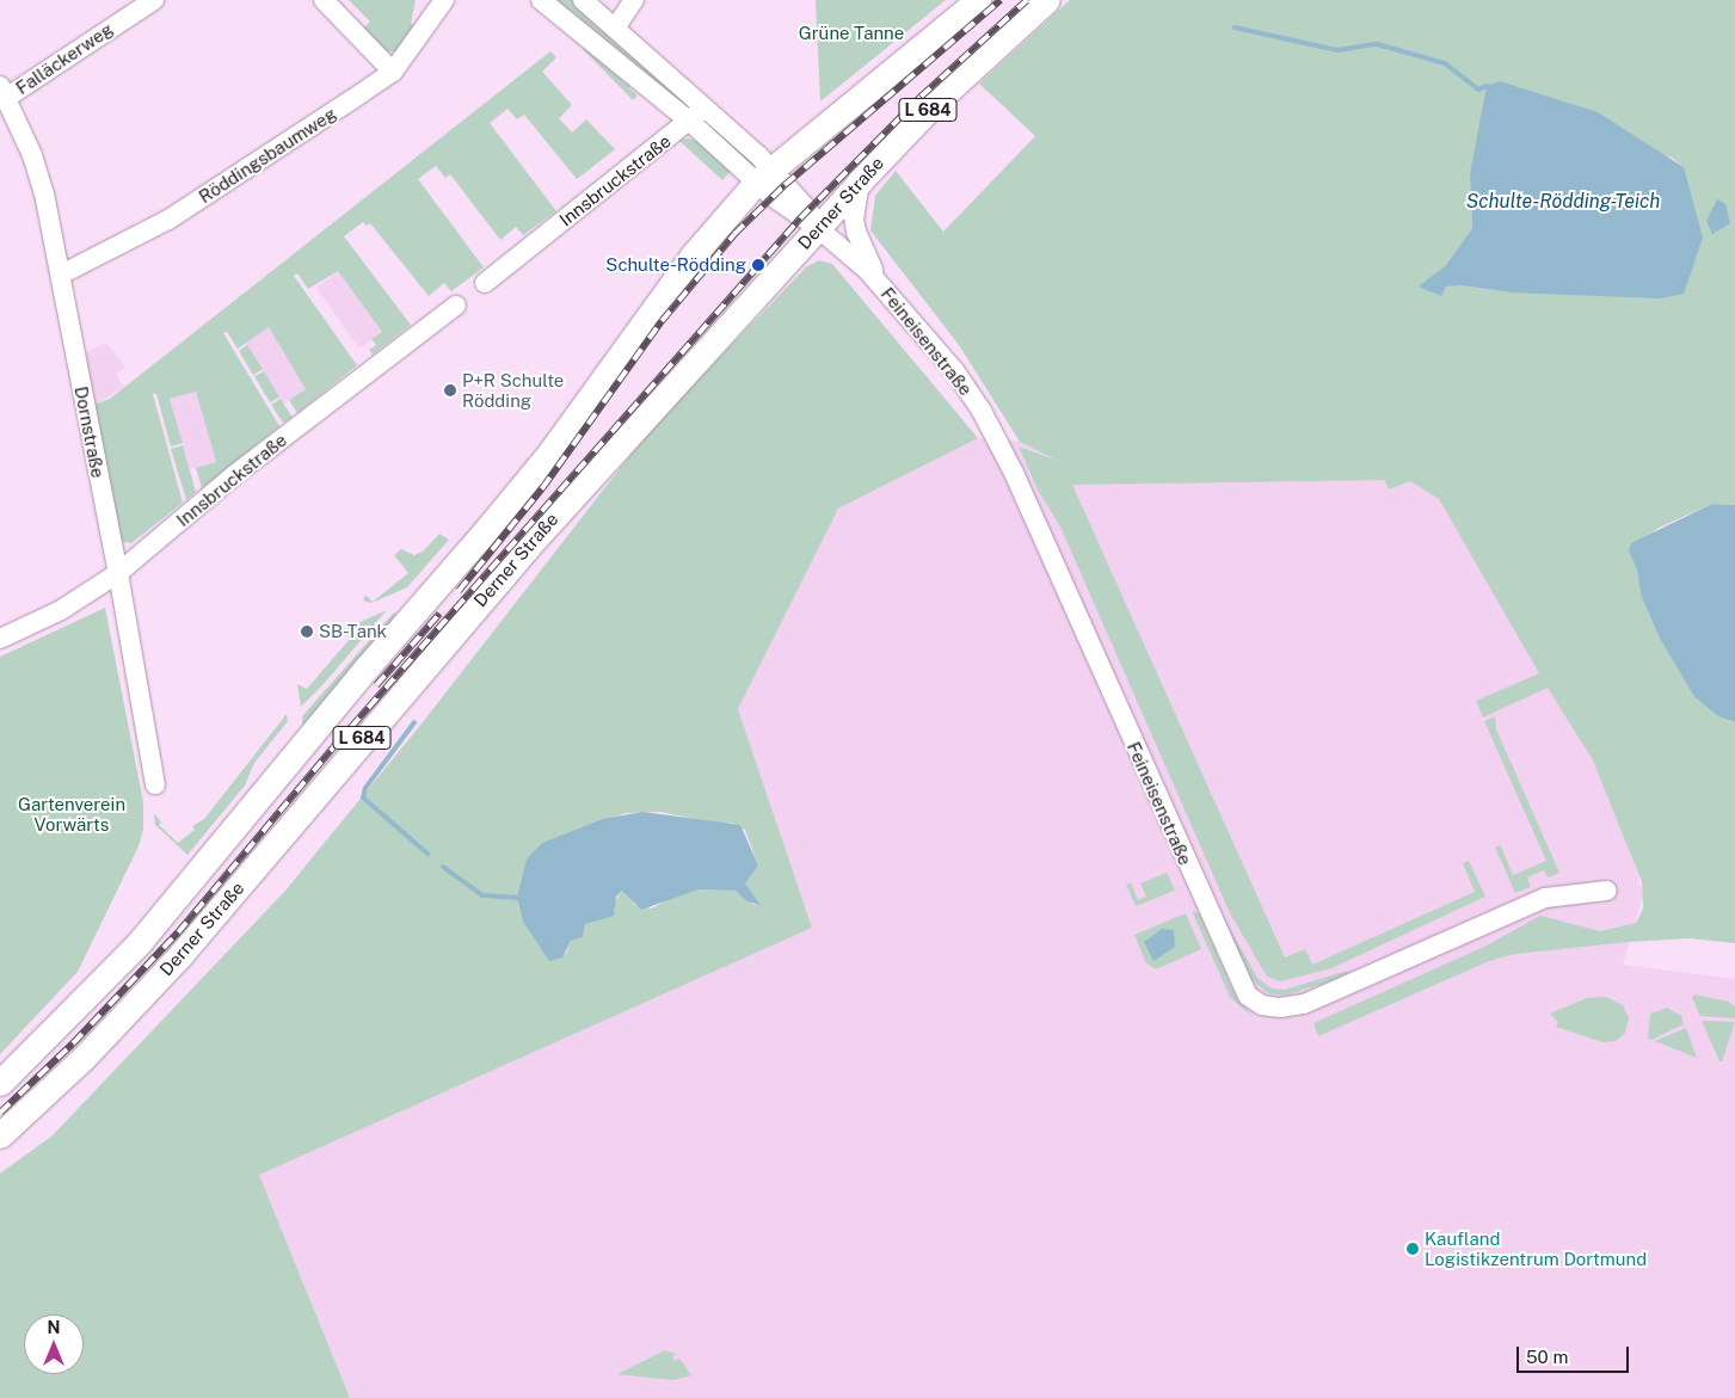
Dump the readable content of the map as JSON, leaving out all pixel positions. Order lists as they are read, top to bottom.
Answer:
{
  "streets": {
    "main road": ["L 684", "Derner Straße"],
    "street": [
      "Falläckerweg",
      "Röddingsbaumweg",
      "Innsbruckstraße",
      "Feineisenstraße",
      "Dornstraße"
    ]
  },
  "crossings": [
    ["Falläckerweg", "Dornstraße"],
    ["L 684", "Feineisenstraße"],
    ["Röddingsbaumweg", "Dornstraße"],
    ["Innsbruckstraße", "Dornstraße"],
    ["Derner Straße", "Feineisenstraße"]
  ],
  "water": ["Schulte-Rödding-Teich"],
  "parks": ["Grüne Tanne", "Gartenverein Vorwärts"],
  "places": [
    "Schulte-Rödding",
    "P+R Schulte Rödding",
    "SB-Tank",
    "Kaufland Logistikzentrum Dortmund"
  ],
  "scale_bar": "50 m",
  "north": "top"
}
